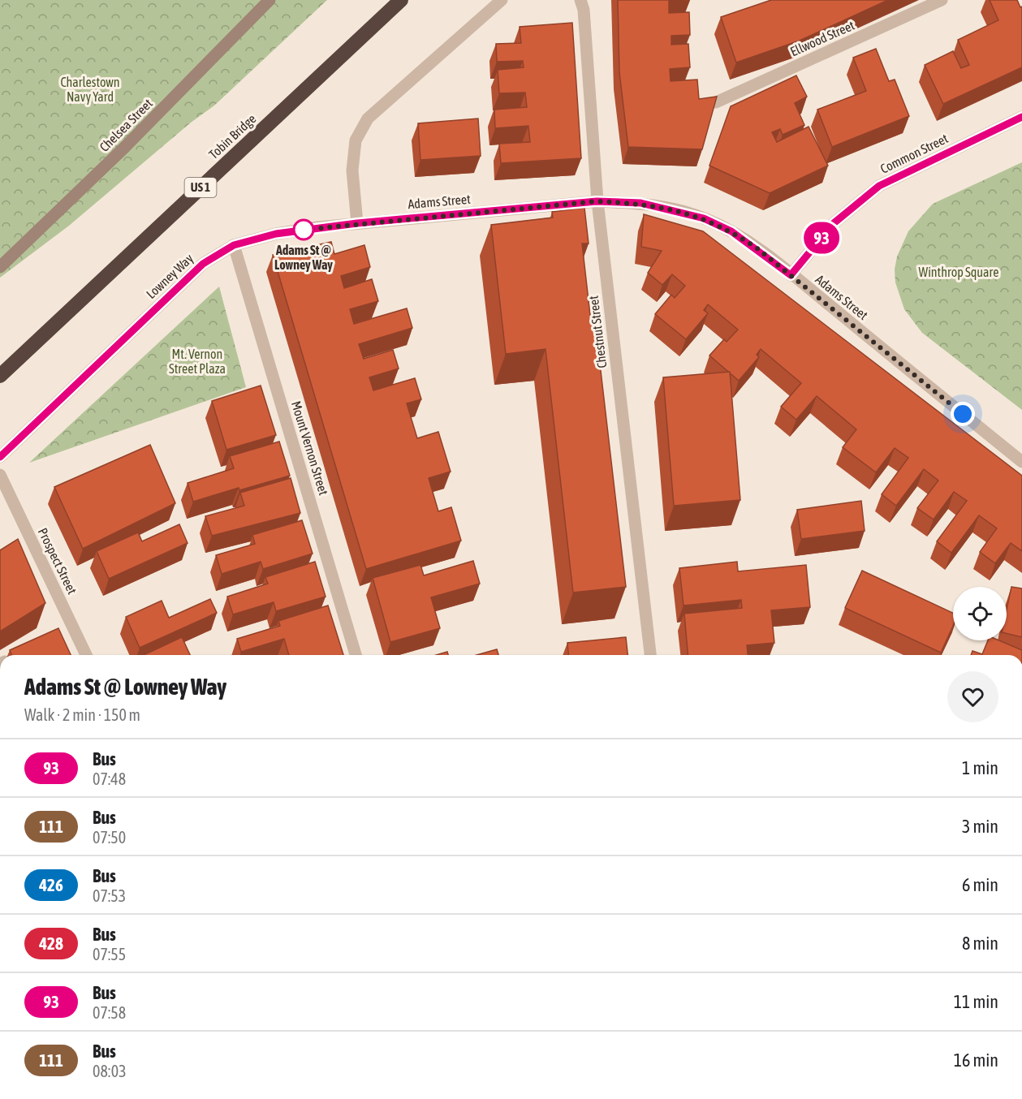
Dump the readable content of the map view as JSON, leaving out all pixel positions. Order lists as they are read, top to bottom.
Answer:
{
  "streets": {
    "highway": ["Tobin Bridge", "US 1"],
    "main road": ["Chelsea Street"],
    "street": [
      "Ellwood Street",
      "Common Street",
      "Adams Street",
      "Lowney Way",
      "Chestnut Street",
      "Mount Vernon Street",
      "Prospect Street"
    ]
  },
  "crossings": [
    ["Common Street", "Adams Street"],
    ["Adams Street", "Lowney Way"],
    ["Adams Street", "Chestnut Street"],
    ["Lowney Way", "Mount Vernon Street"]
  ],
  "parks": ["Charlestown Navy Yard", "Winthrop Square", "Mt. Vernon Street Plaza"],
  "places": ["Adams St @ Lowney Way"],
  "lines": ["bus line 93"],
  "page": {
    "on_map": "93",
    "heading": ["Adams St @ Lowney Way", "Walk · 2 min · 150 m"],
    "list": [
      {
        "mark": "93",
        "name": "Bus",
        "note": "07:48",
        "value": "1 min"
      },
      {
        "mark": "111",
        "name": "Bus",
        "note": "07:50",
        "value": "3 min"
      },
      {
        "mark": "426",
        "name": "Bus",
        "note": "07:53",
        "value": "6 min"
      },
      {
        "mark": "428",
        "name": "Bus",
        "note": "07:55",
        "value": "8 min"
      },
      {
        "mark": "93",
        "name": "Bus",
        "note": "07:58",
        "value": "11 min"
      },
      {
        "mark": "111",
        "name": "Bus",
        "note": "08:03",
        "value": "16 min"
      }
    ]
  }
}
